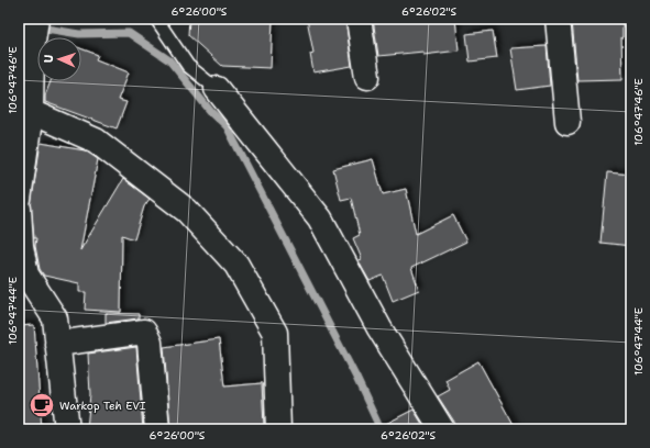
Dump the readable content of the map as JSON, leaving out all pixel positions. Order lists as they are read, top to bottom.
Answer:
{
  "places": {
    "cafe": ["Warkop Teh EVI"]
  },
  "north": "left",
  "coordinates": [
    "6°26'00\"S",
    "6°26'02\"S",
    "106°47'46\"E",
    "106°47'44\"E"
  ]
}
